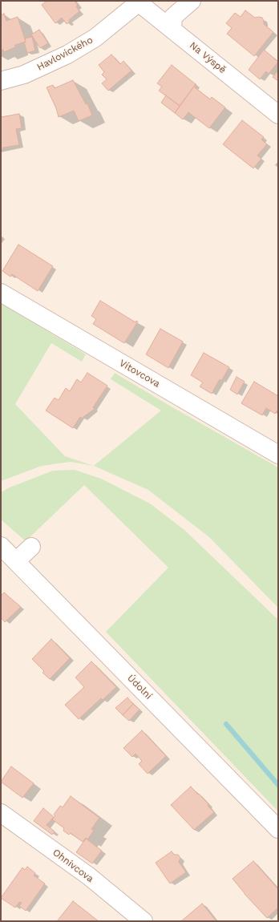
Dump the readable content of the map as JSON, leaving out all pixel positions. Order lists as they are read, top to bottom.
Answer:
{
  "streets": {
    "street": [
      "Havlovického",
      "Na Výspě",
      "Vítovcova",
      "Údolní",
      "Ohnivcova"
    ]
  },
  "crossings": [
    ["Havlovického", "Na Výspě"]
  ]
}
